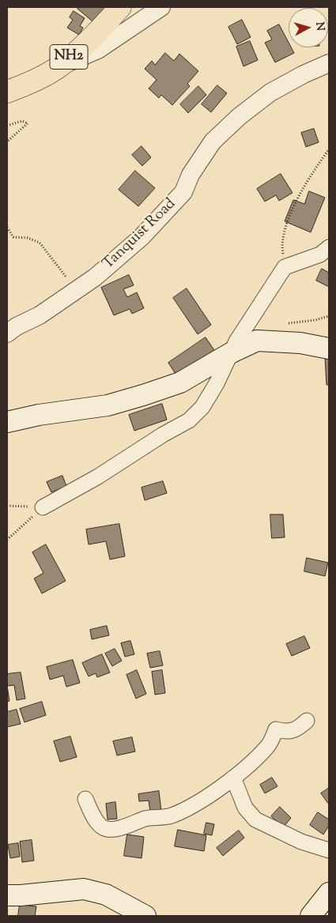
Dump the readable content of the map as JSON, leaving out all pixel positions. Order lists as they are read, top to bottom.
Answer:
{
  "streets": {
    "highway": ["NH2"],
    "street": ["Tanquist Road"]
  },
  "north": "right"
}
